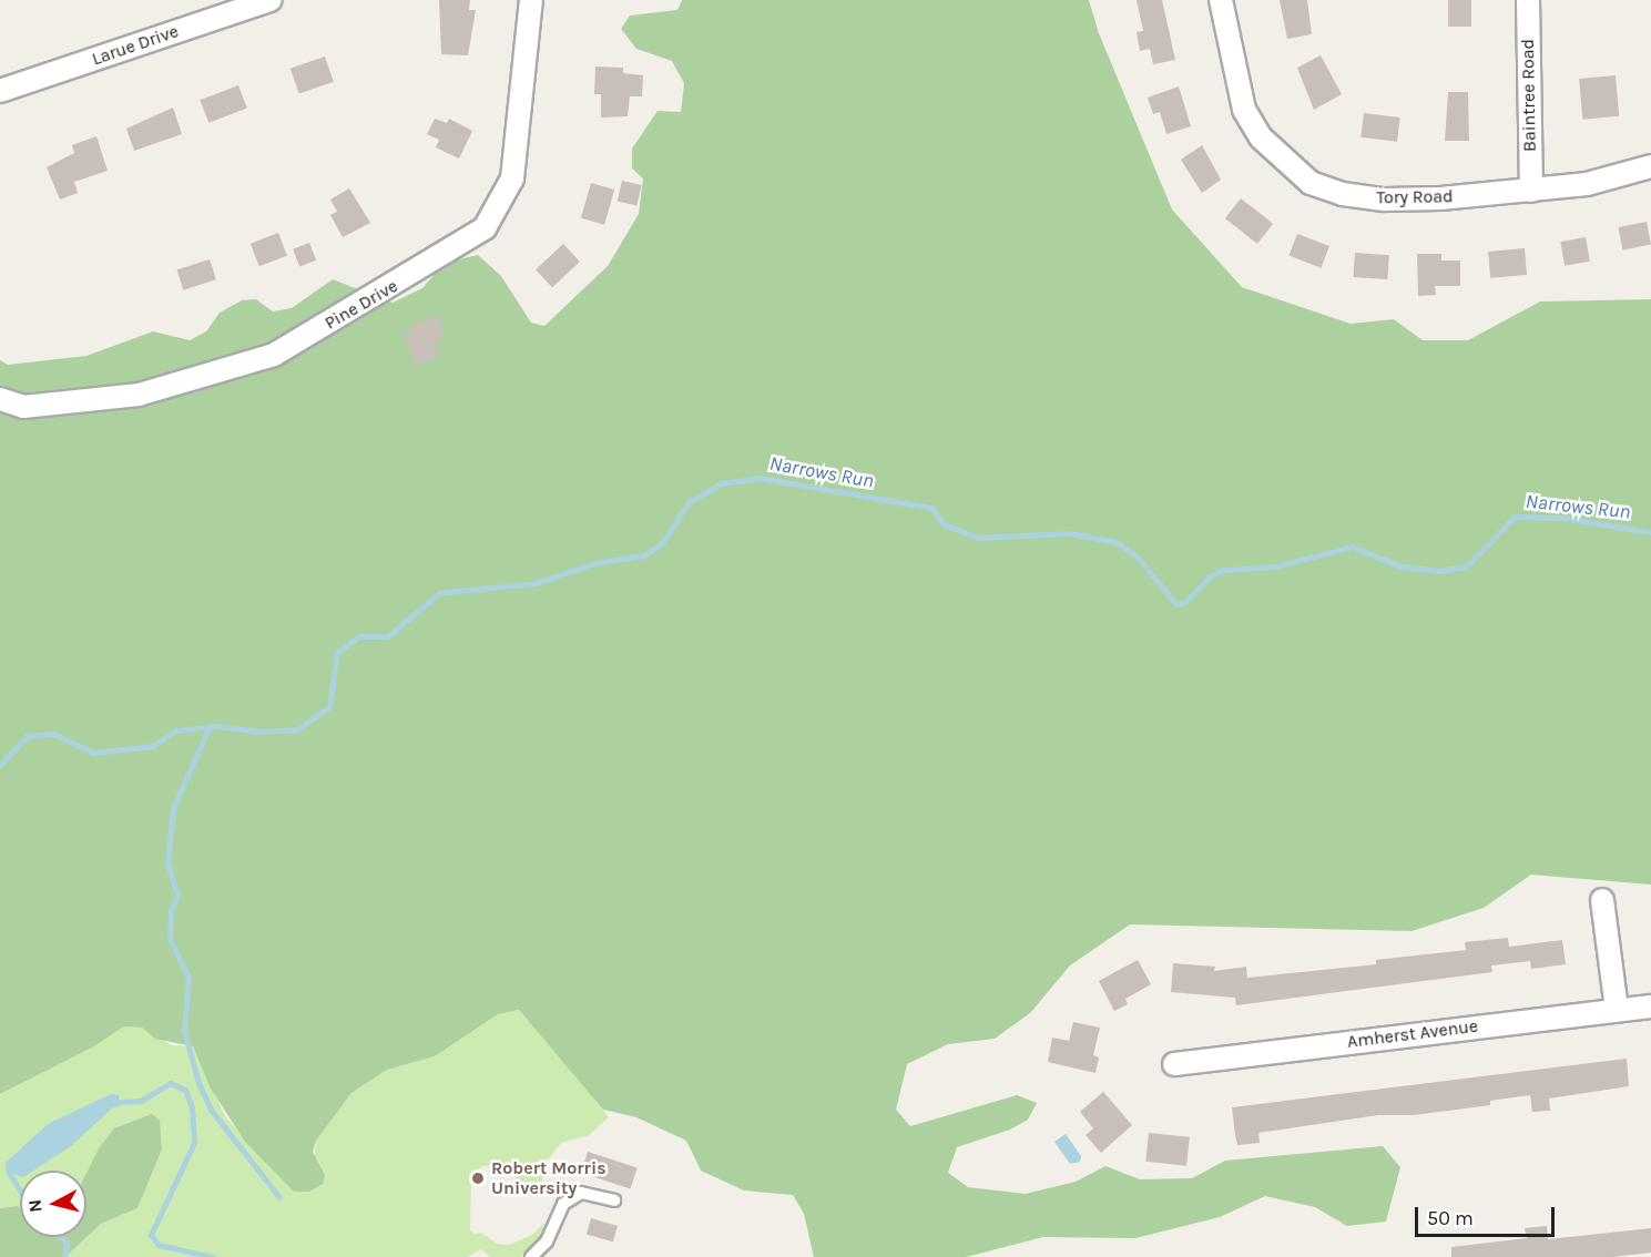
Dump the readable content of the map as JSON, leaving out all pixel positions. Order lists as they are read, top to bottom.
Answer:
{
  "streets": {
    "street": [
      "Larue Drive",
      "Baintree Road",
      "Tory Road",
      "Pine Drive",
      "Amherst Avenue"
    ]
  },
  "crossings": [
    ["Baintree Road", "Tory Road"]
  ],
  "water": ["Narrows Run"],
  "places": ["Robert Morris University"],
  "scale_bar": "50 m",
  "north": "left"
}
